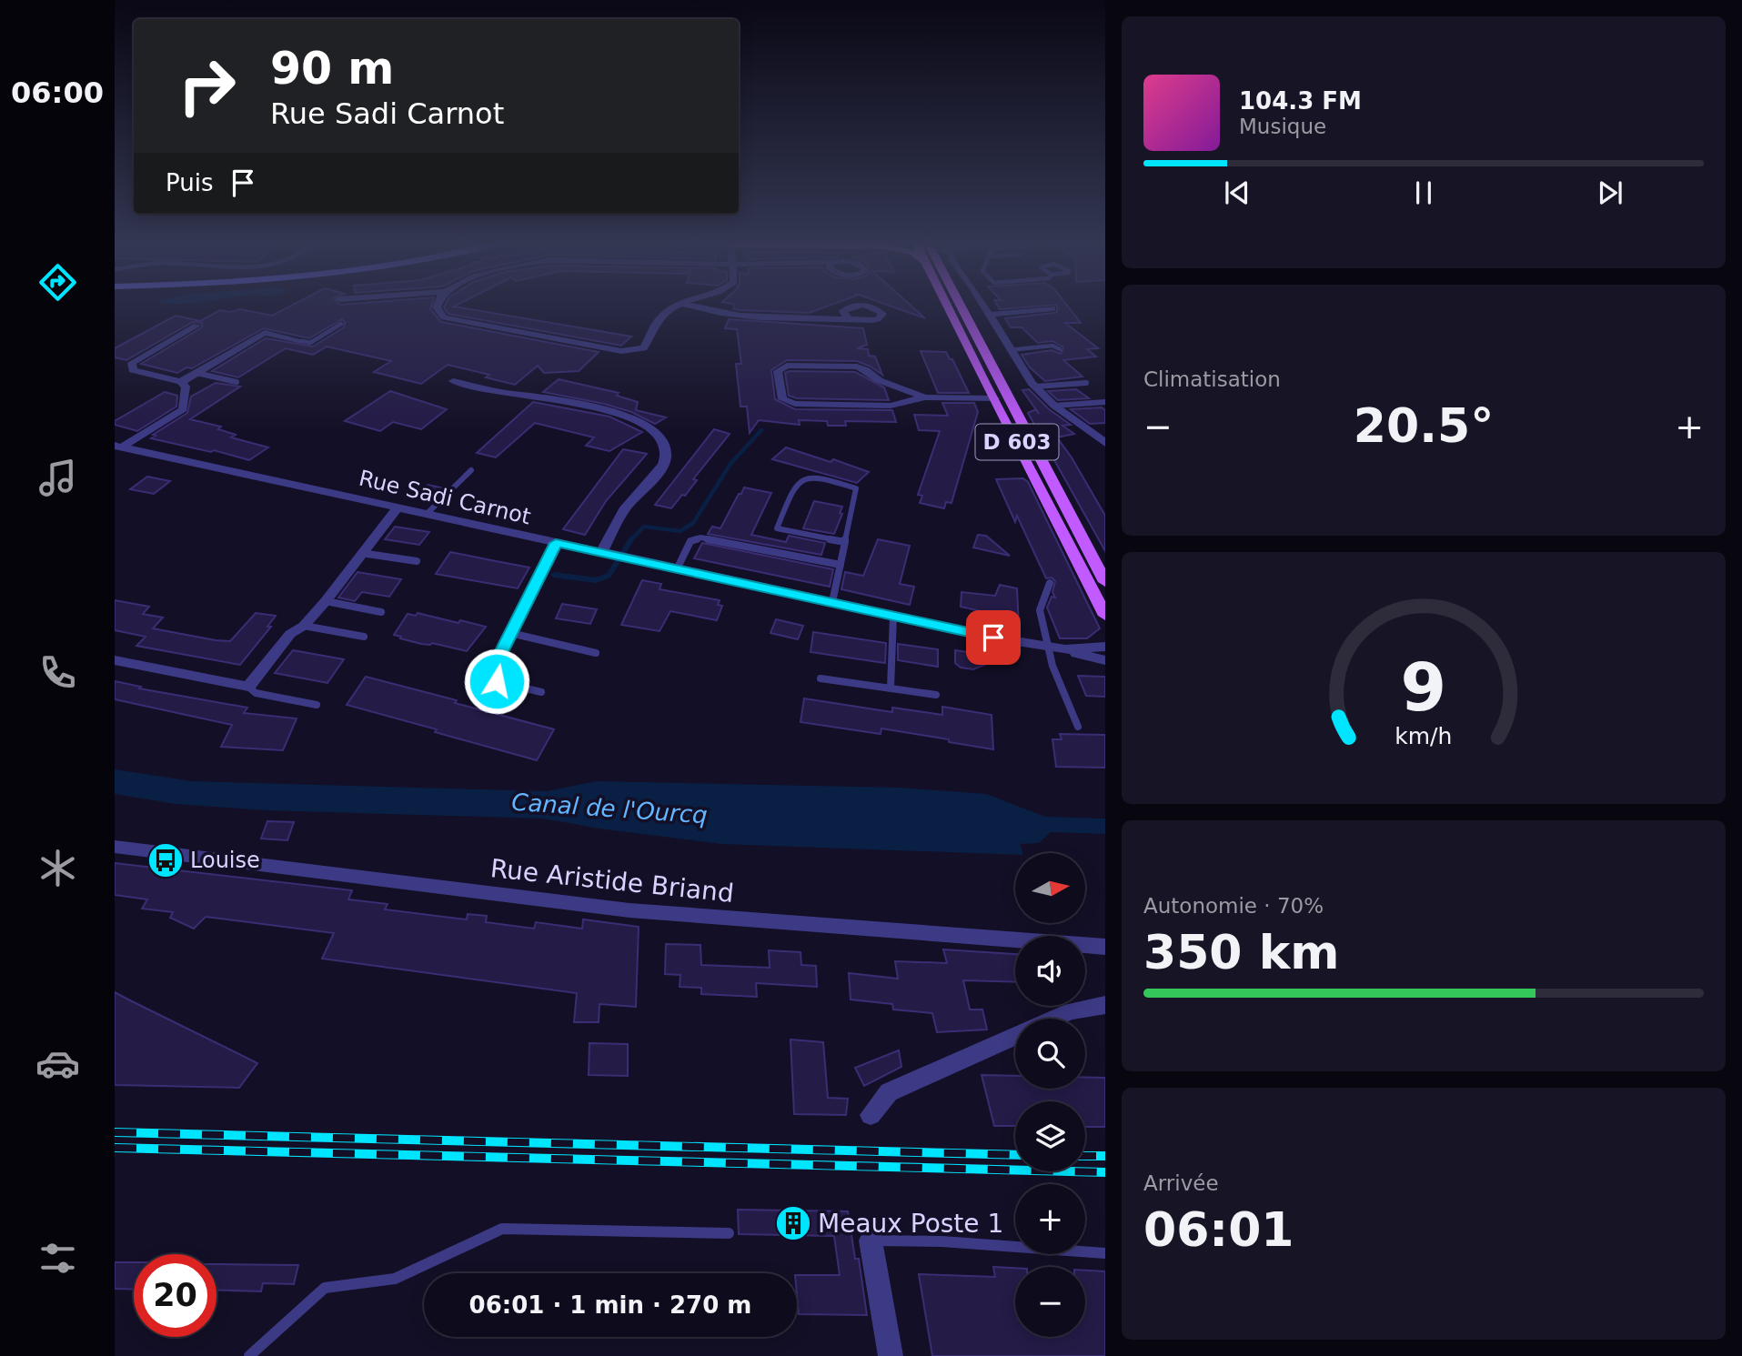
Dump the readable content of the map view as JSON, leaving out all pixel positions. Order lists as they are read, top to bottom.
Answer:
{
  "streets": {
    "main road": ["D 603"],
    "street": ["Rue Sadi Carnot", "Rue Aristide Briand"]
  },
  "water": ["Canal de l'Ourcq"],
  "places": {
    "bus stop": ["Louise"],
    "building": ["Meaux Poste 1"]
  },
  "north": "right",
  "page": {
    "tabs": "06:00",
    "turn": ["90 m", "Rue Sadi Carnot"],
    "song": ["104.3 FM", "Musique"],
    "then": "Puis",
    "tile": [
      "Climatisation",
      ["Autonomie · 70%", "350 km"],
      ["Arrivée", "06:01"]
    ],
    "heat": ["−", "20.5°", "+"],
    "map_buttons": ["+", "−"],
    "limit": "20",
    "trip": "06:01 · 1 min · 270 m",
    "gauge": ["9", "km/h"]
  }
}
